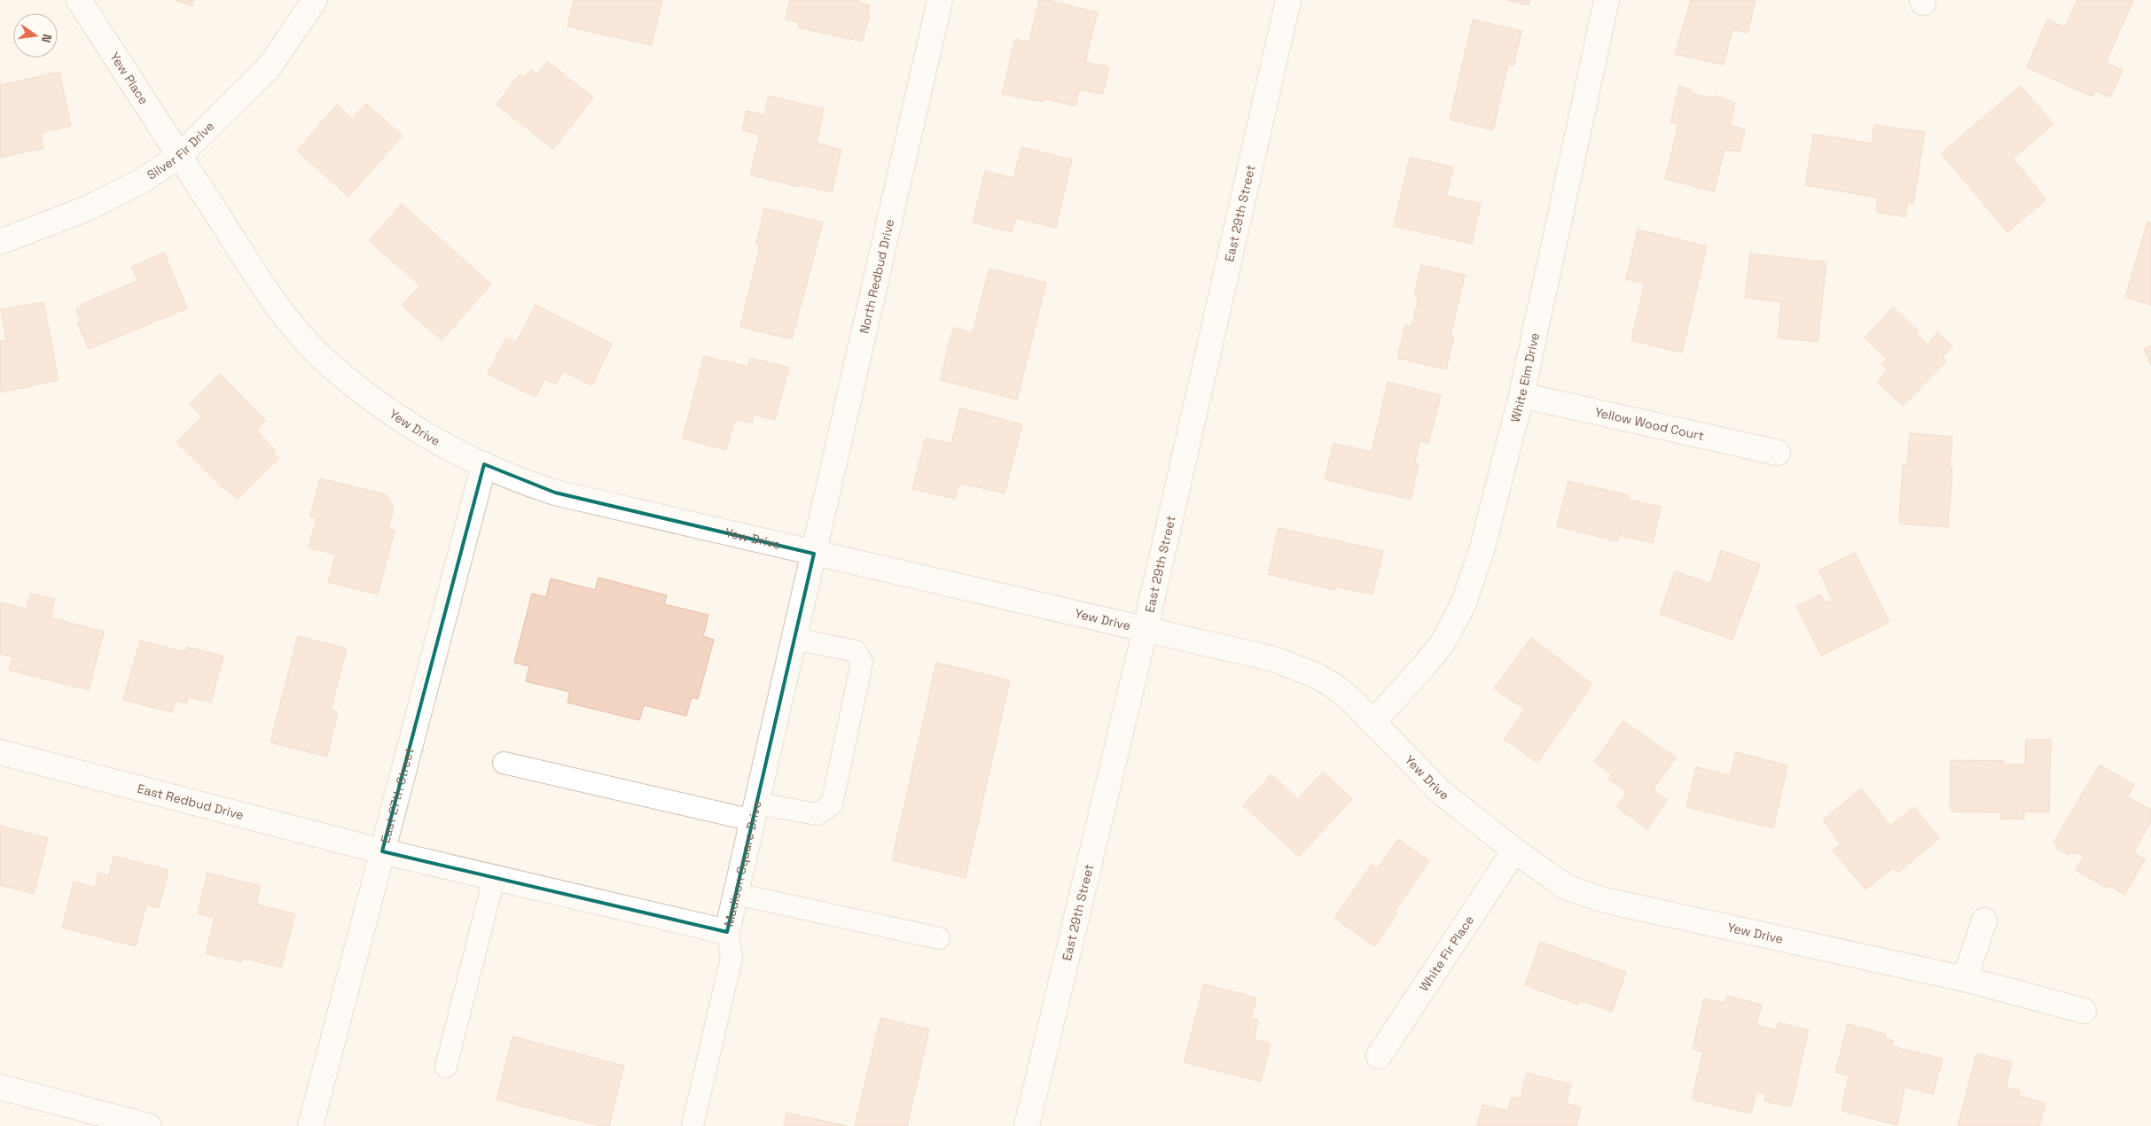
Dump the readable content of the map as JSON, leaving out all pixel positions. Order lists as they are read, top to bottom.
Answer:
{
  "streets": {
    "street": [
      "Yew Place",
      "Silver Fir Drive",
      "East 29th Street",
      "North Redbud Drive",
      "White Elm Drive",
      "Yellow Wood Court",
      "Yew Drive",
      "East 27th Street",
      "East Redbud Drive",
      "Madison Square Drive",
      "White Fir Place"
    ]
  },
  "crossings": [
    ["Yew Place", "Silver Fir Drive"],
    ["Yew Place", "Yew Drive"],
    ["Silver Fir Drive", "Yew Drive"],
    ["East 29th Street", "Yew Drive"],
    ["North Redbud Drive", "Yew Drive"],
    ["North Redbud Drive", "Madison Square Drive"],
    ["White Elm Drive", "Yellow Wood Court"],
    ["White Elm Drive", "Yew Drive"],
    ["Yew Drive", "East 27th Street"],
    ["Yew Drive", "Madison Square Drive"],
    ["Yew Drive", "White Fir Place"],
    ["East 27th Street", "East Redbud Drive"],
    ["East 27th Street", "Madison Square Drive"],
    ["East Redbud Drive", "Madison Square Drive"]
  ],
  "north": "right"
}
